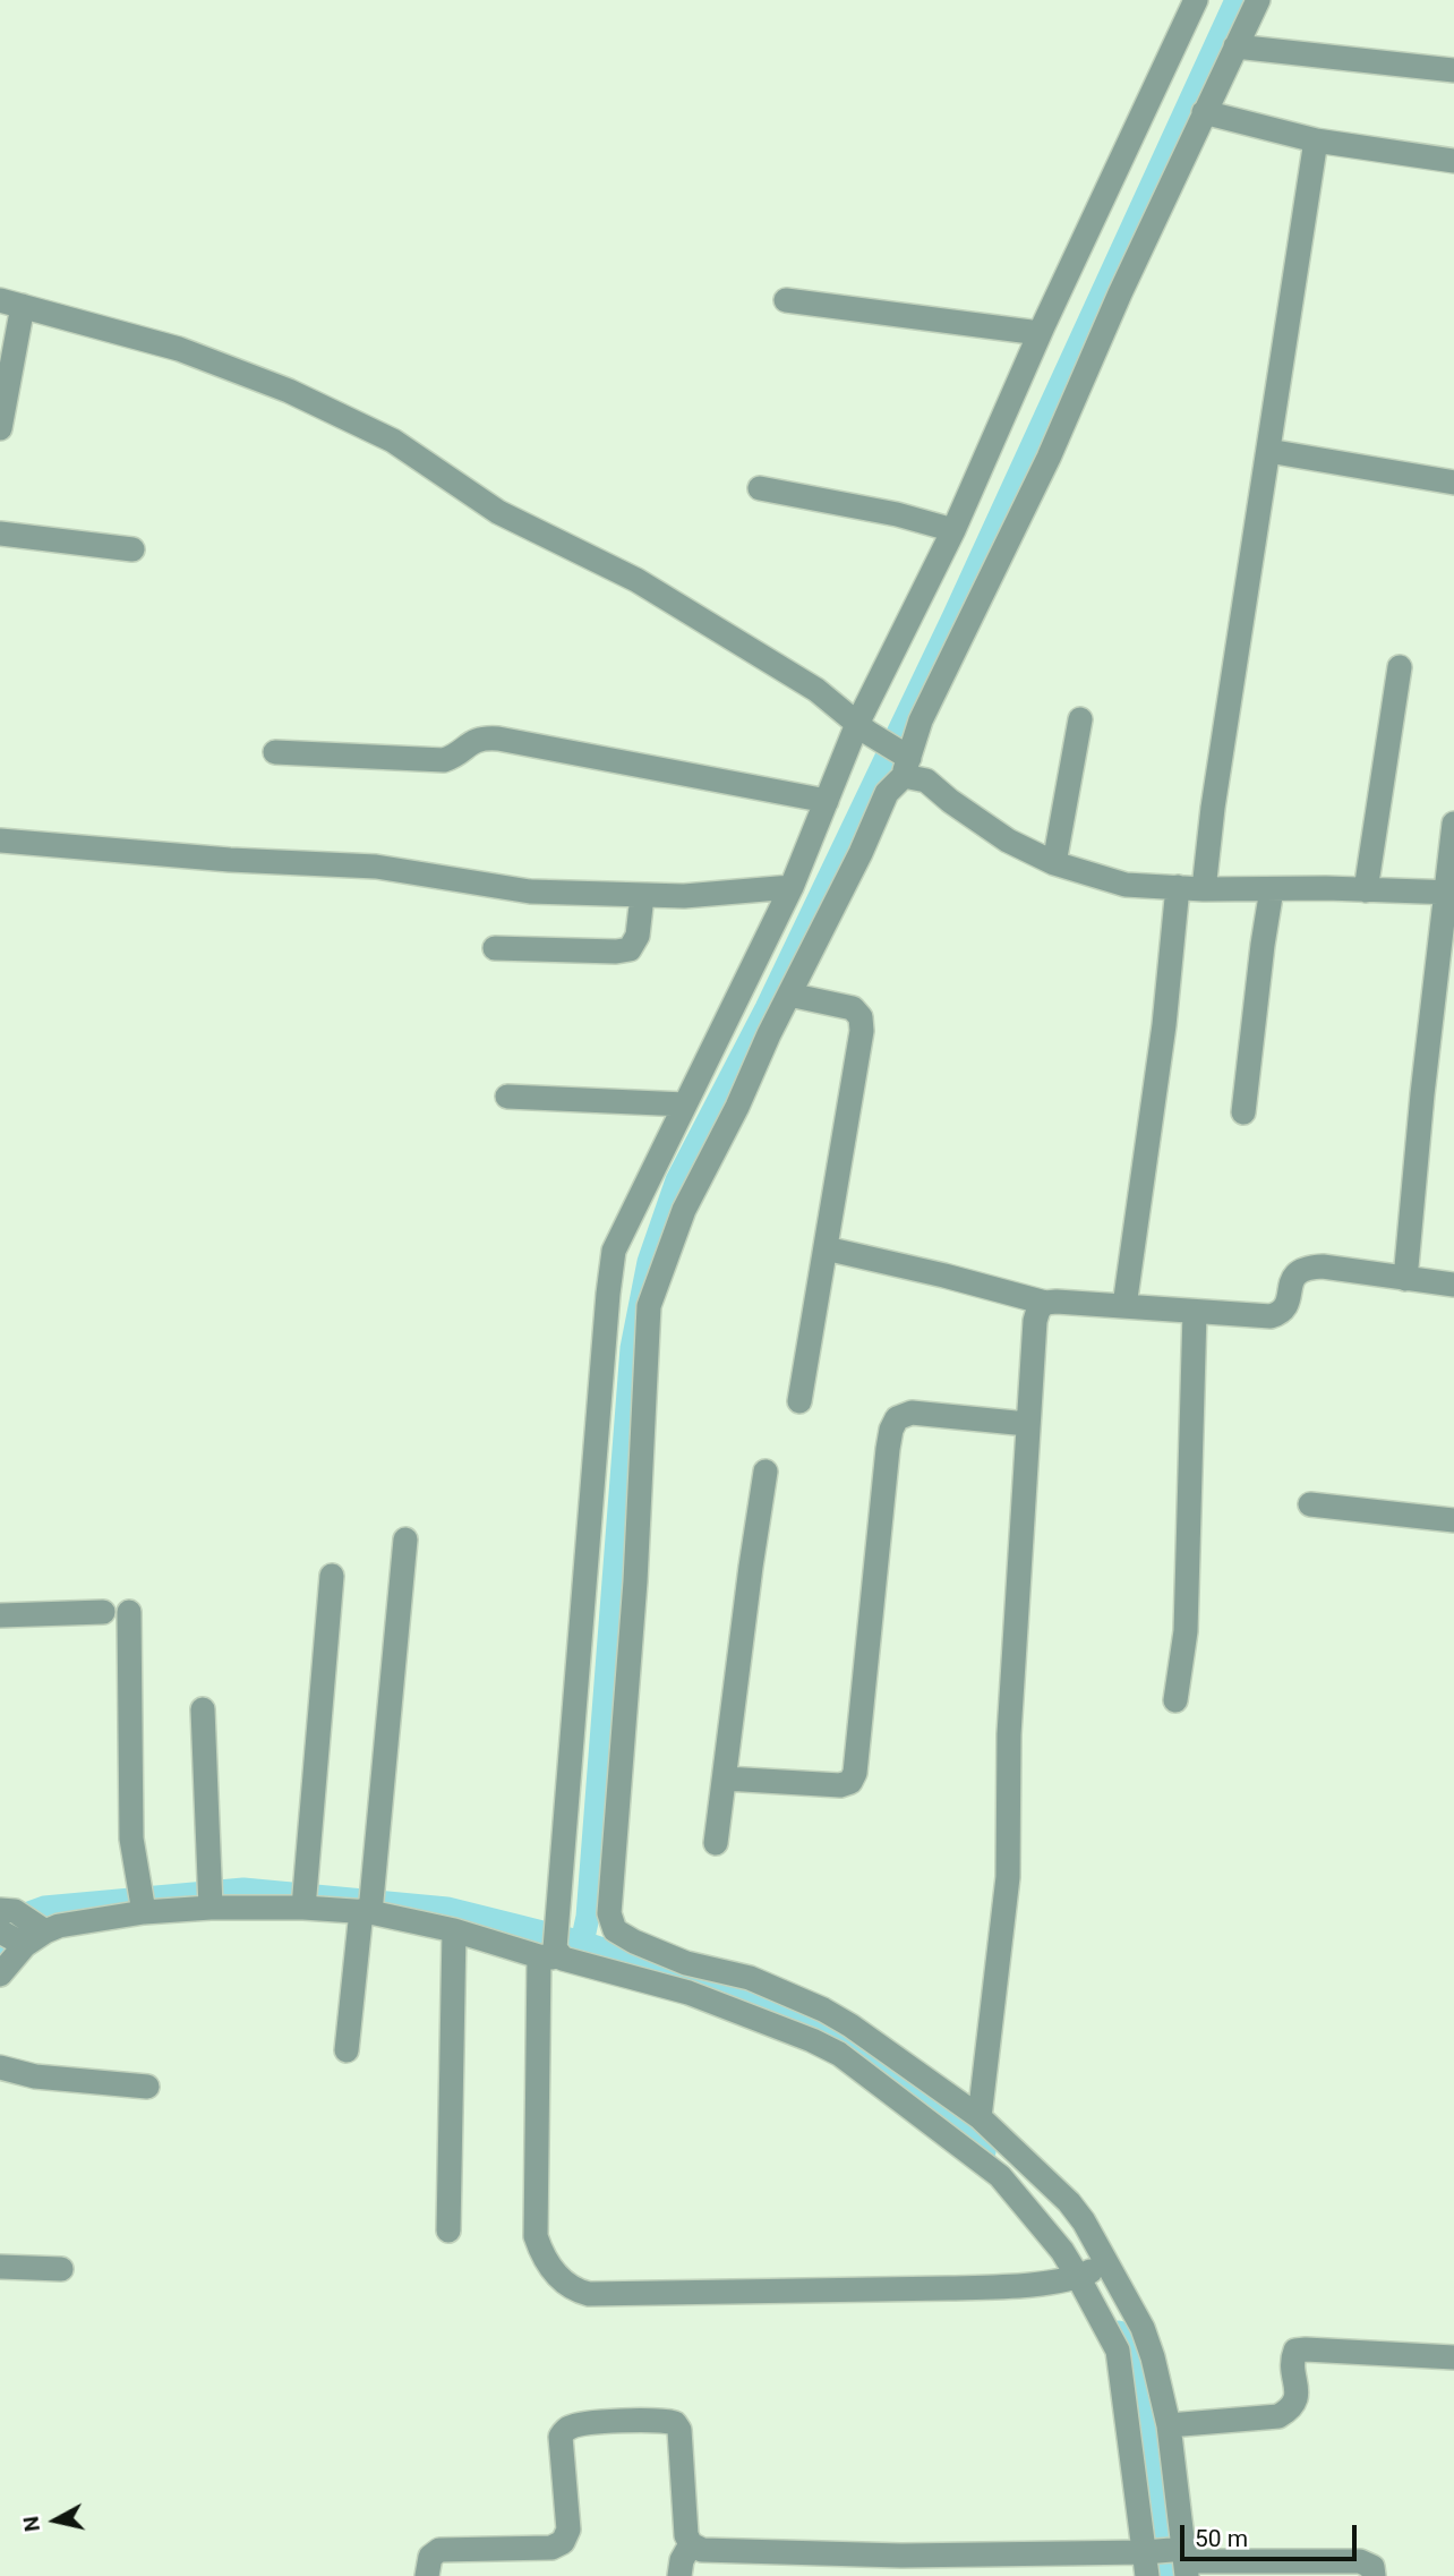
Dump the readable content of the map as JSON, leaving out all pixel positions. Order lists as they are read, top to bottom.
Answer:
{
  "scale_bar": "50 m",
  "north": "left"
}
